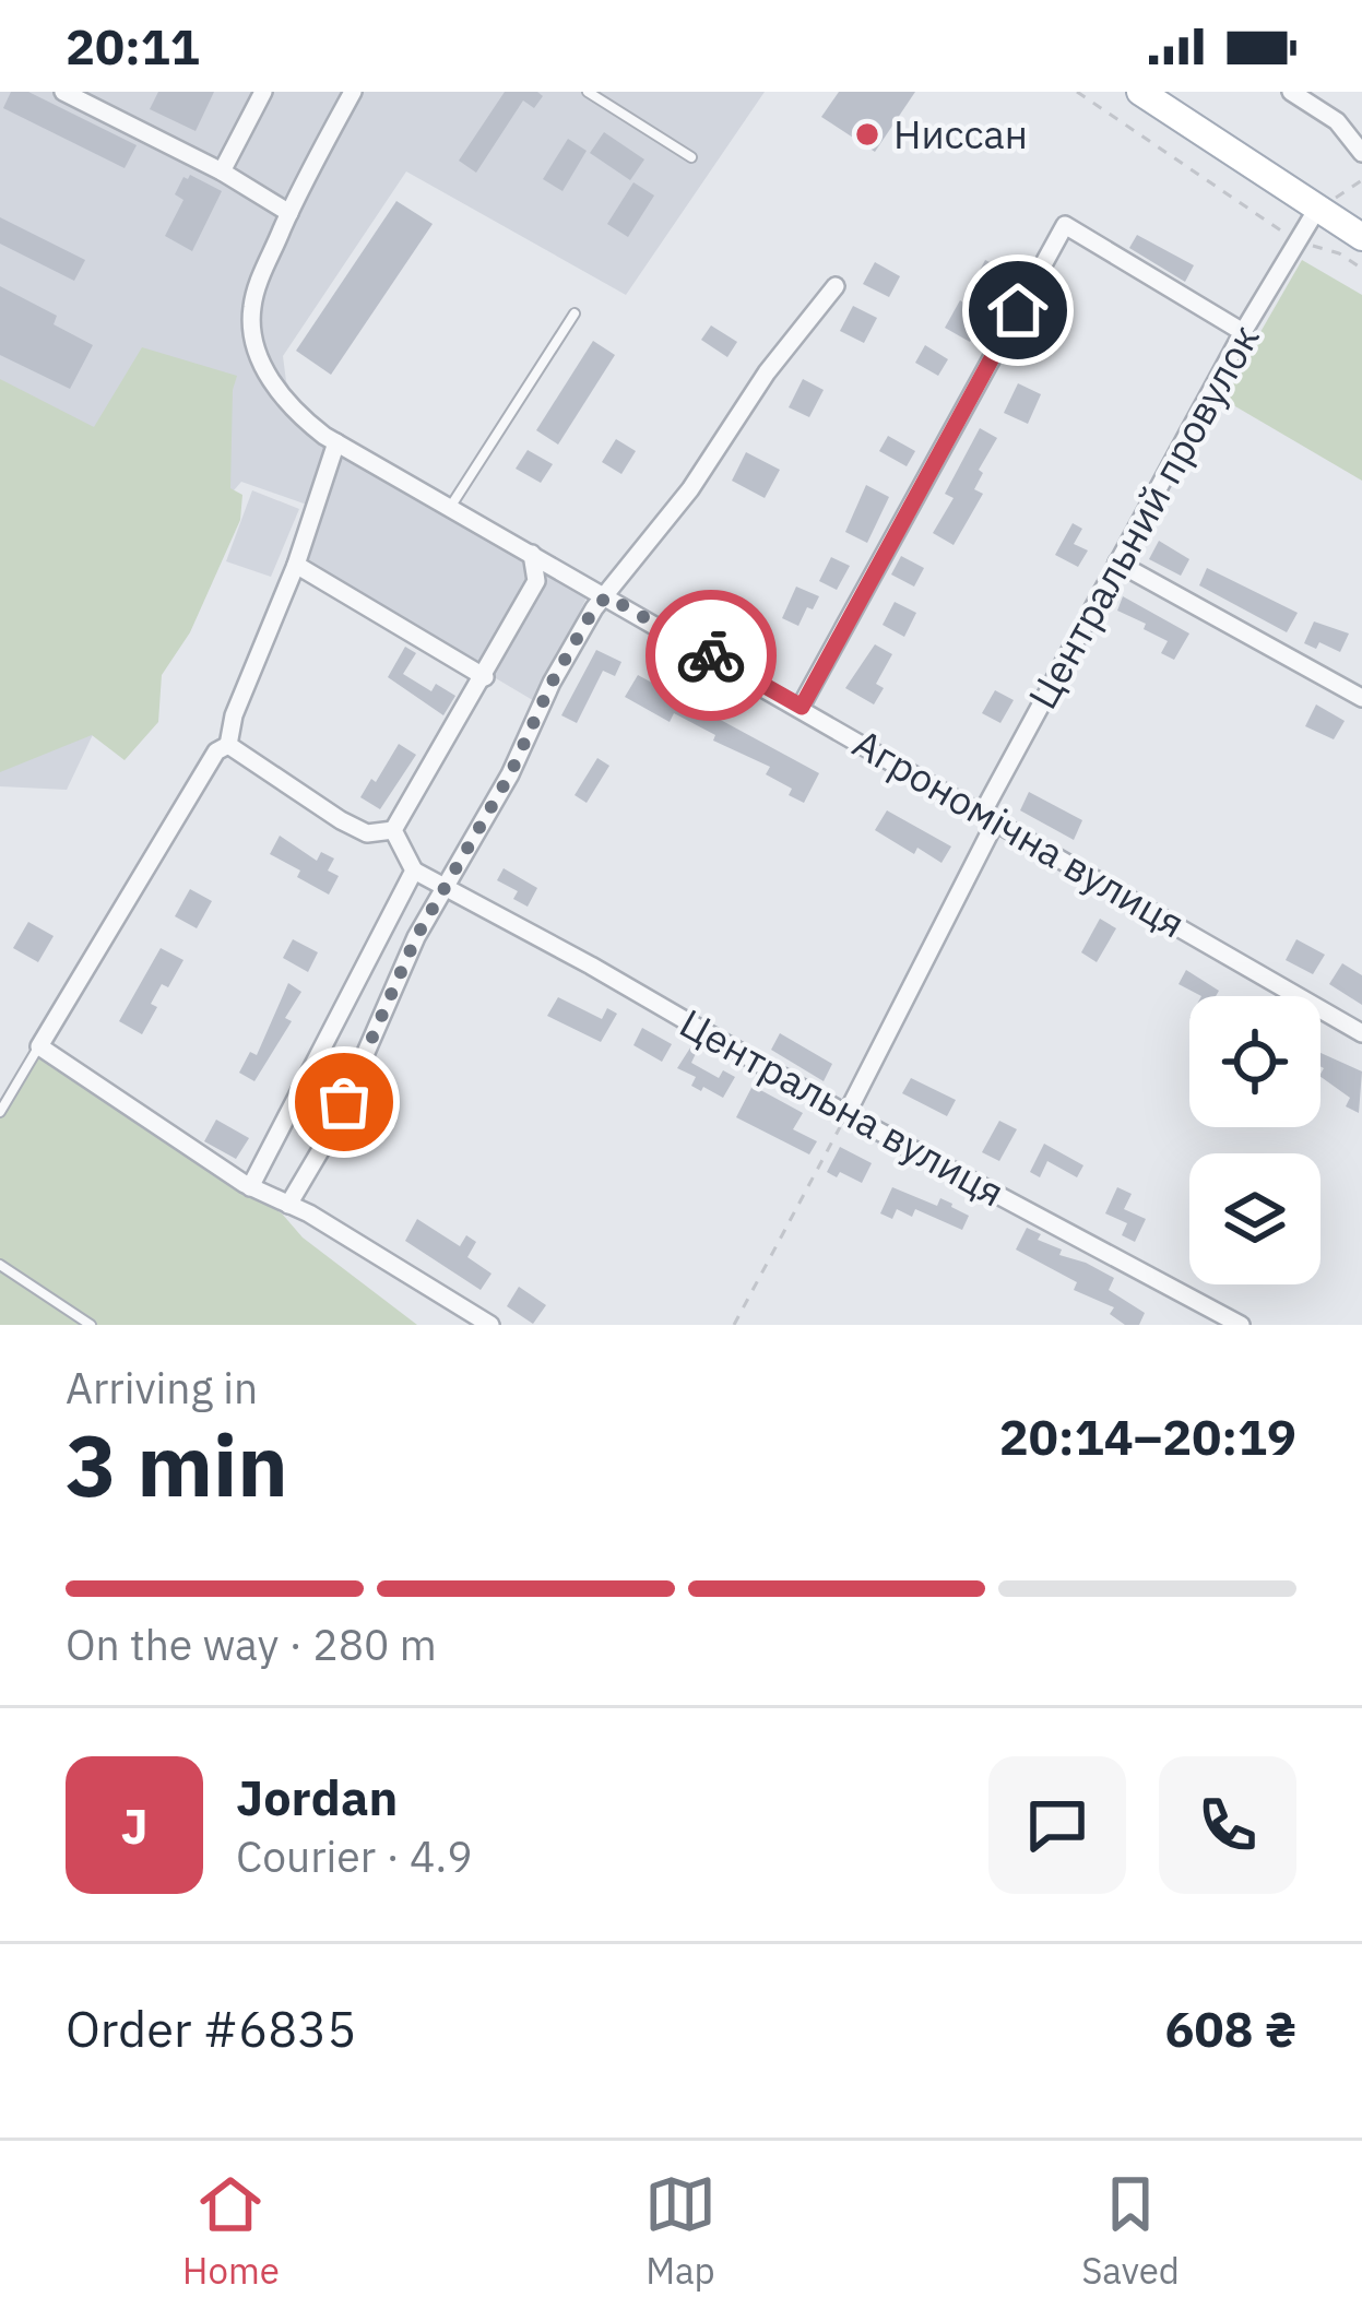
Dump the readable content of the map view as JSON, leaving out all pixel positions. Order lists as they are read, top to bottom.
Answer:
{
  "streets": {
    "street": ["Центральний провулок", "Агрономічна вулиця", "Центральна вулиця"]
  },
  "crossings": [
    ["Центральний провулок", "Агрономічна вулиця"],
    ["Центральний провулок", "Центральна вулиця"]
  ],
  "places": ["Ниссан"],
  "page": {
    "status": "20:11",
    "heading": ["3 min", "Arriving in", "20:14–20:19"],
    "panel": [
      "Jordan",
      "Courier · 4.9",
      "Order #6835",
      "608 ₴"
    ],
    "bar": "On the way · 280 m",
    "round": "J",
    "tabs": ["Home", "Map", "Saved"]
  }
}
